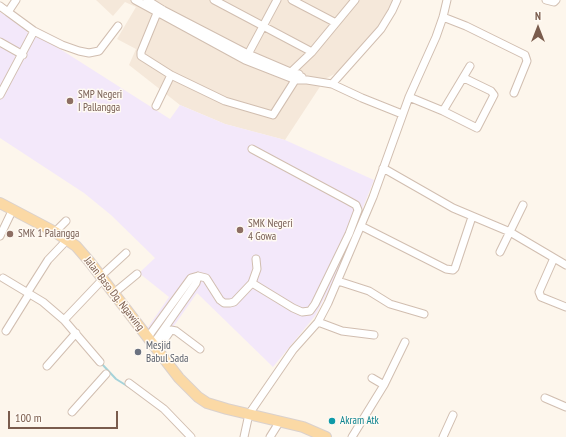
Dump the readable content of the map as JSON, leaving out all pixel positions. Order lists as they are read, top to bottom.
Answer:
{
  "streets": {
    "main road": ["Jalan Baso Dg. Ngawing"]
  },
  "places": [
    "SMP Negeri I Pallangga",
    "SMK Negeri 4 Gowa",
    "SMK 1 Palangga",
    "Mesjid Babul Sada",
    "Akram Atk"
  ],
  "scale_bar": "100 m",
  "north": "top"
}
